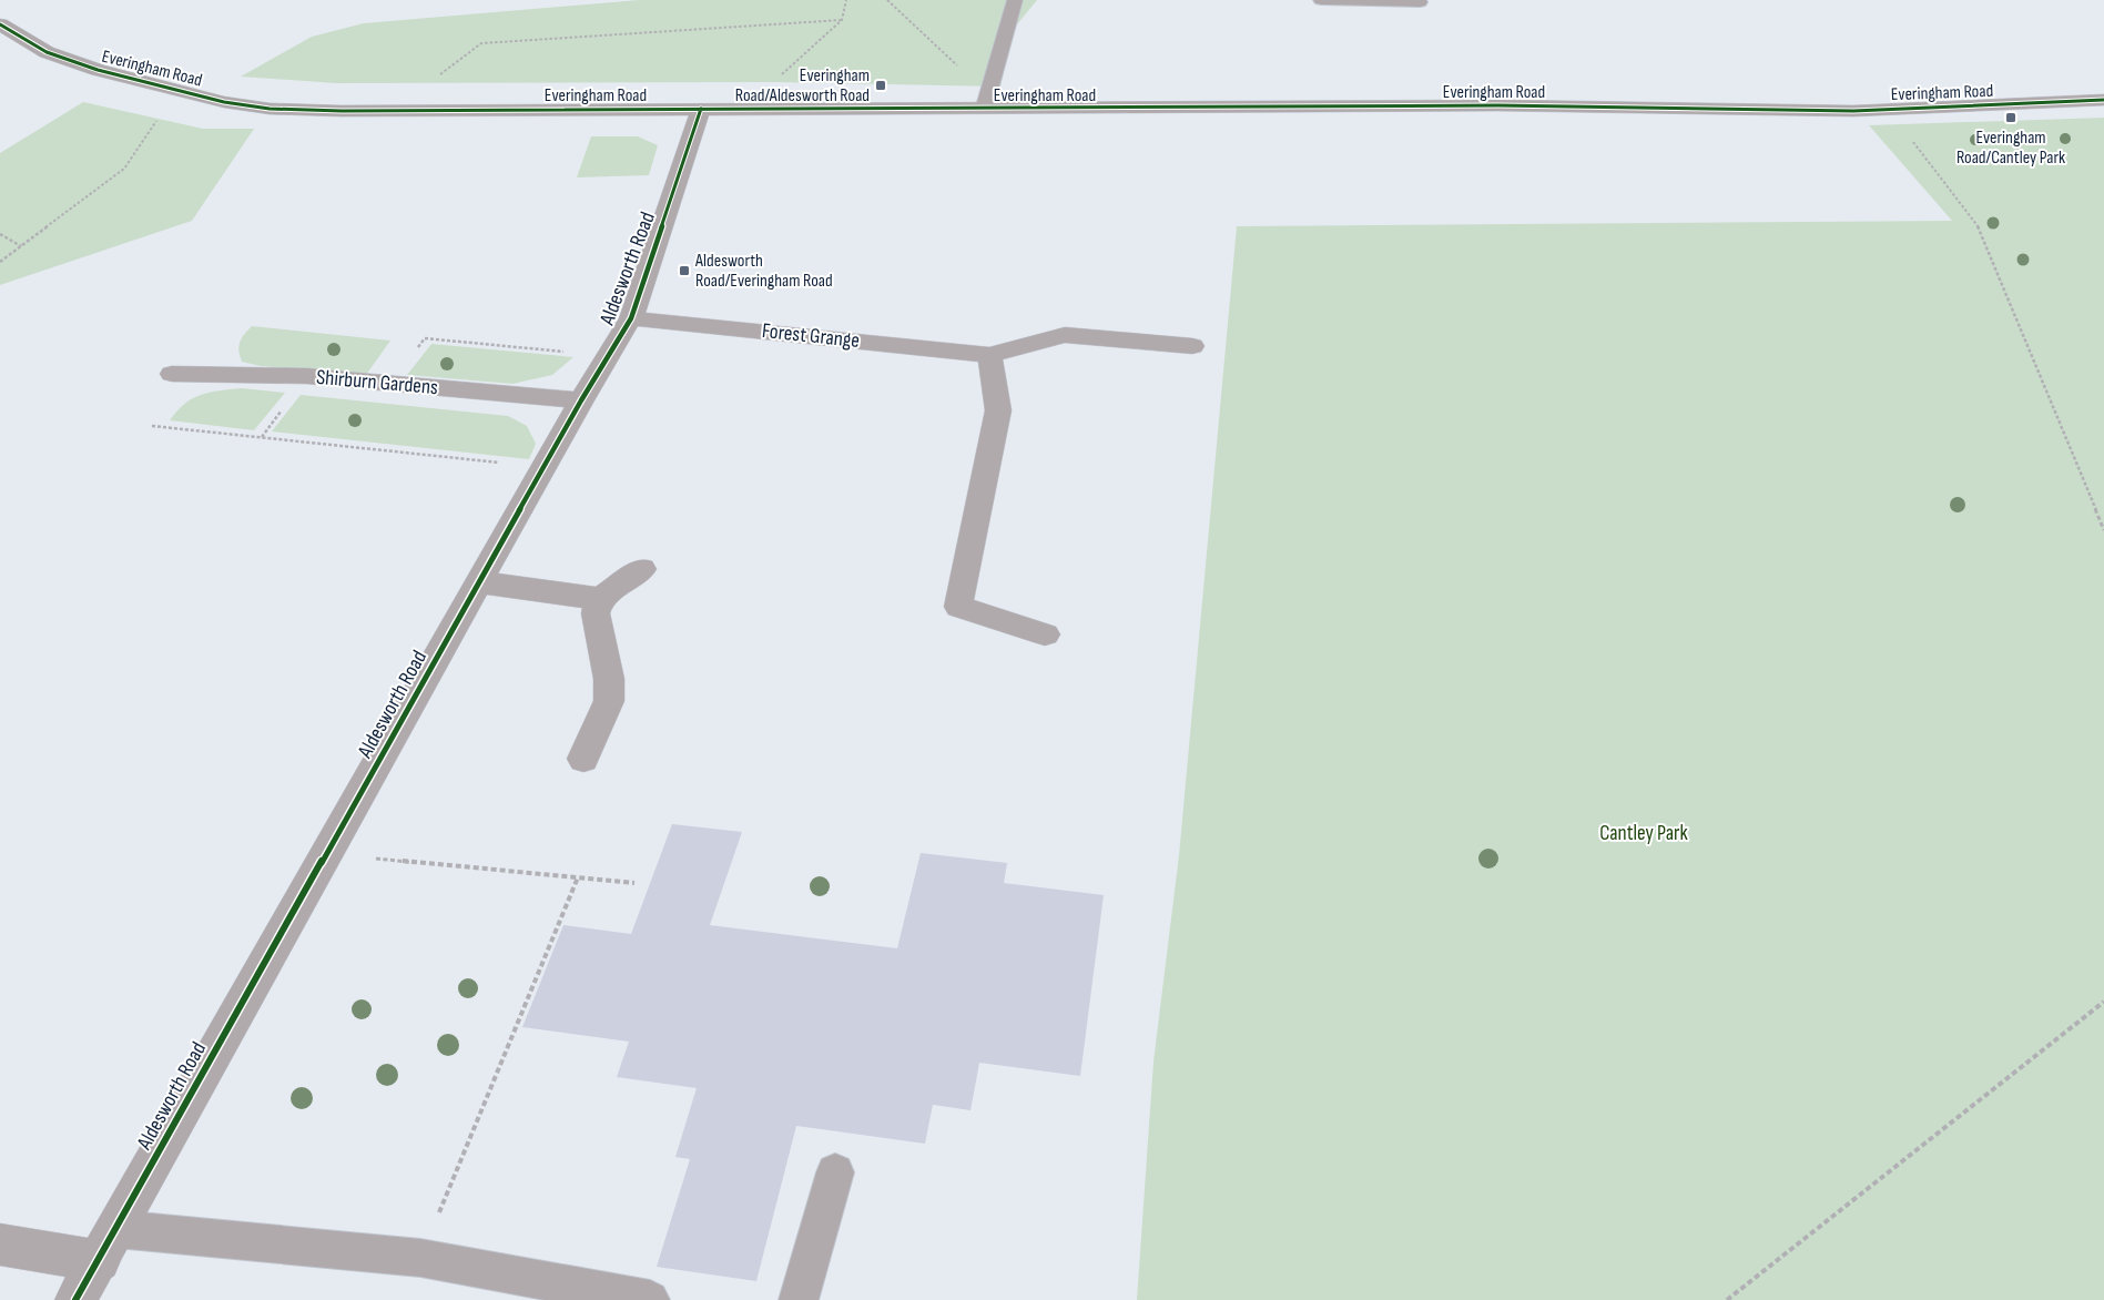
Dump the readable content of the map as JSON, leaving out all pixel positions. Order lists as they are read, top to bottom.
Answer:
{
  "streets": {
    "street": [
      "Everingham Road",
      "Aldesworth Road",
      "Forest Grange",
      "Shirburn Gardens"
    ]
  },
  "crossings": [
    ["Everingham Road", "Aldesworth Road"],
    ["Aldesworth Road", "Forest Grange"],
    ["Aldesworth Road", "Shirburn Gardens"]
  ],
  "parks": ["Cantley Park"],
  "places": {
    "transit": ["Everingham Road/Aldesworth Road", "Everingham Road/Cantley Park", "Aldesworth Road/Everingham Road"]
  }
}
